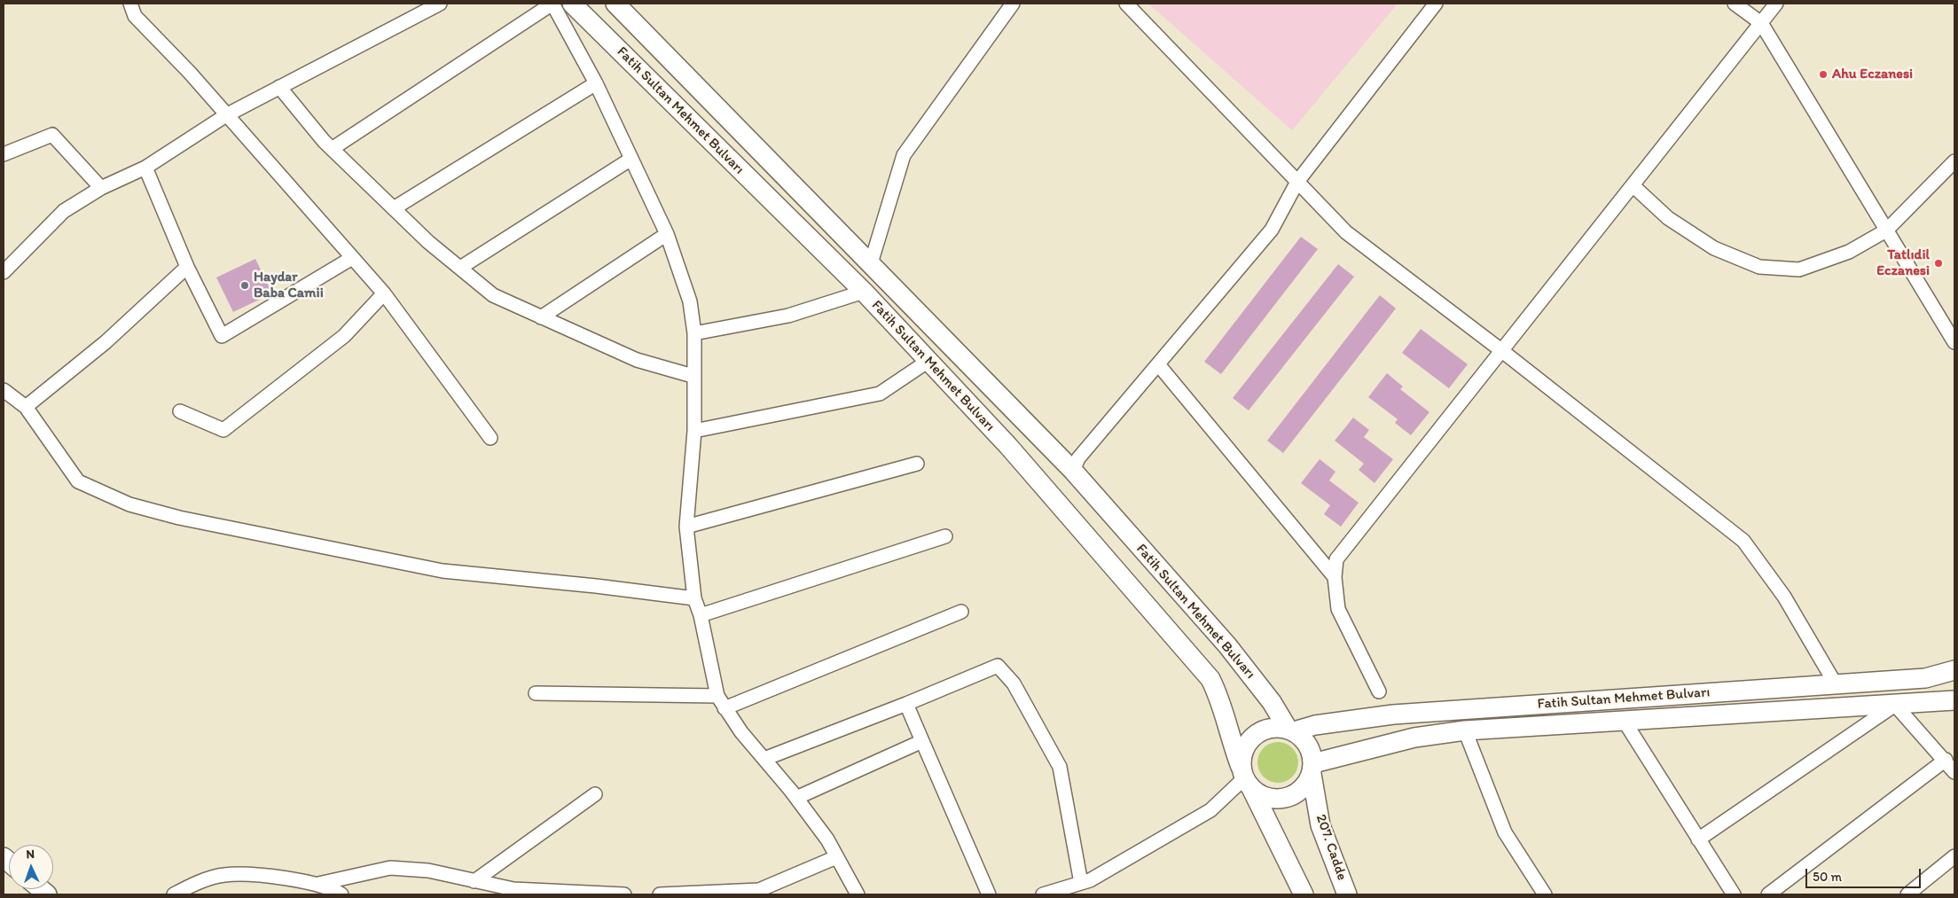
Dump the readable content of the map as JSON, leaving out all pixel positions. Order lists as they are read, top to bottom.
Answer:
{
  "streets": {
    "main road": ["Fatih Sultan Mehmet Bulvarı", "207. Cadde"]
  },
  "crossings": [
    ["Fatih Sultan Mehmet Bulvarı", "207. Cadde"]
  ],
  "places": ["Ahu Eczanesi", "Tatlıdil Eczanesi", "Haydar Baba Camii"],
  "scale_bar": "50 m",
  "north": "top"
}
